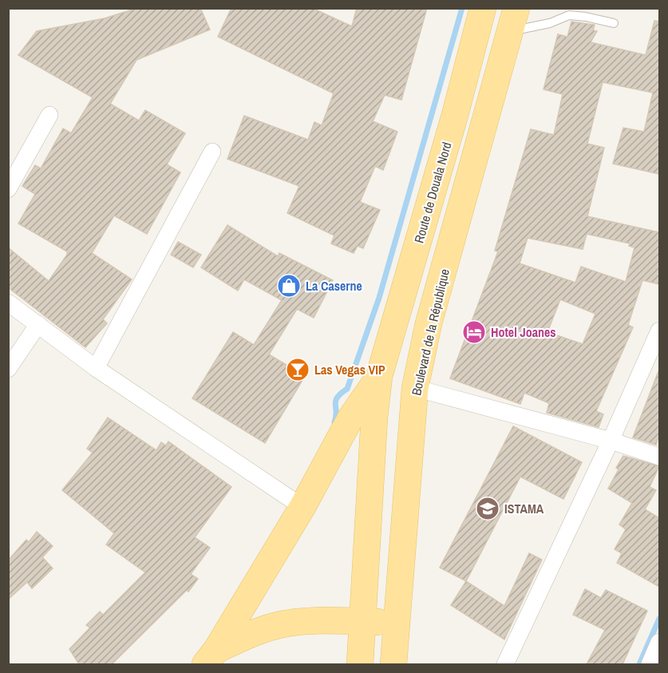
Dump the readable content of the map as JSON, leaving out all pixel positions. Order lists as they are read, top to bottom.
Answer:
{
  "streets": {
    "main road": ["Route de Douala Nord", "Boulevard de la République"]
  },
  "places": {
    "shop": ["La Caserne"],
    "hotel": ["Hotel Joanes"],
    "bar": ["Las Vegas VIP"],
    "school or university": ["ISTAMA"]
  }
}
